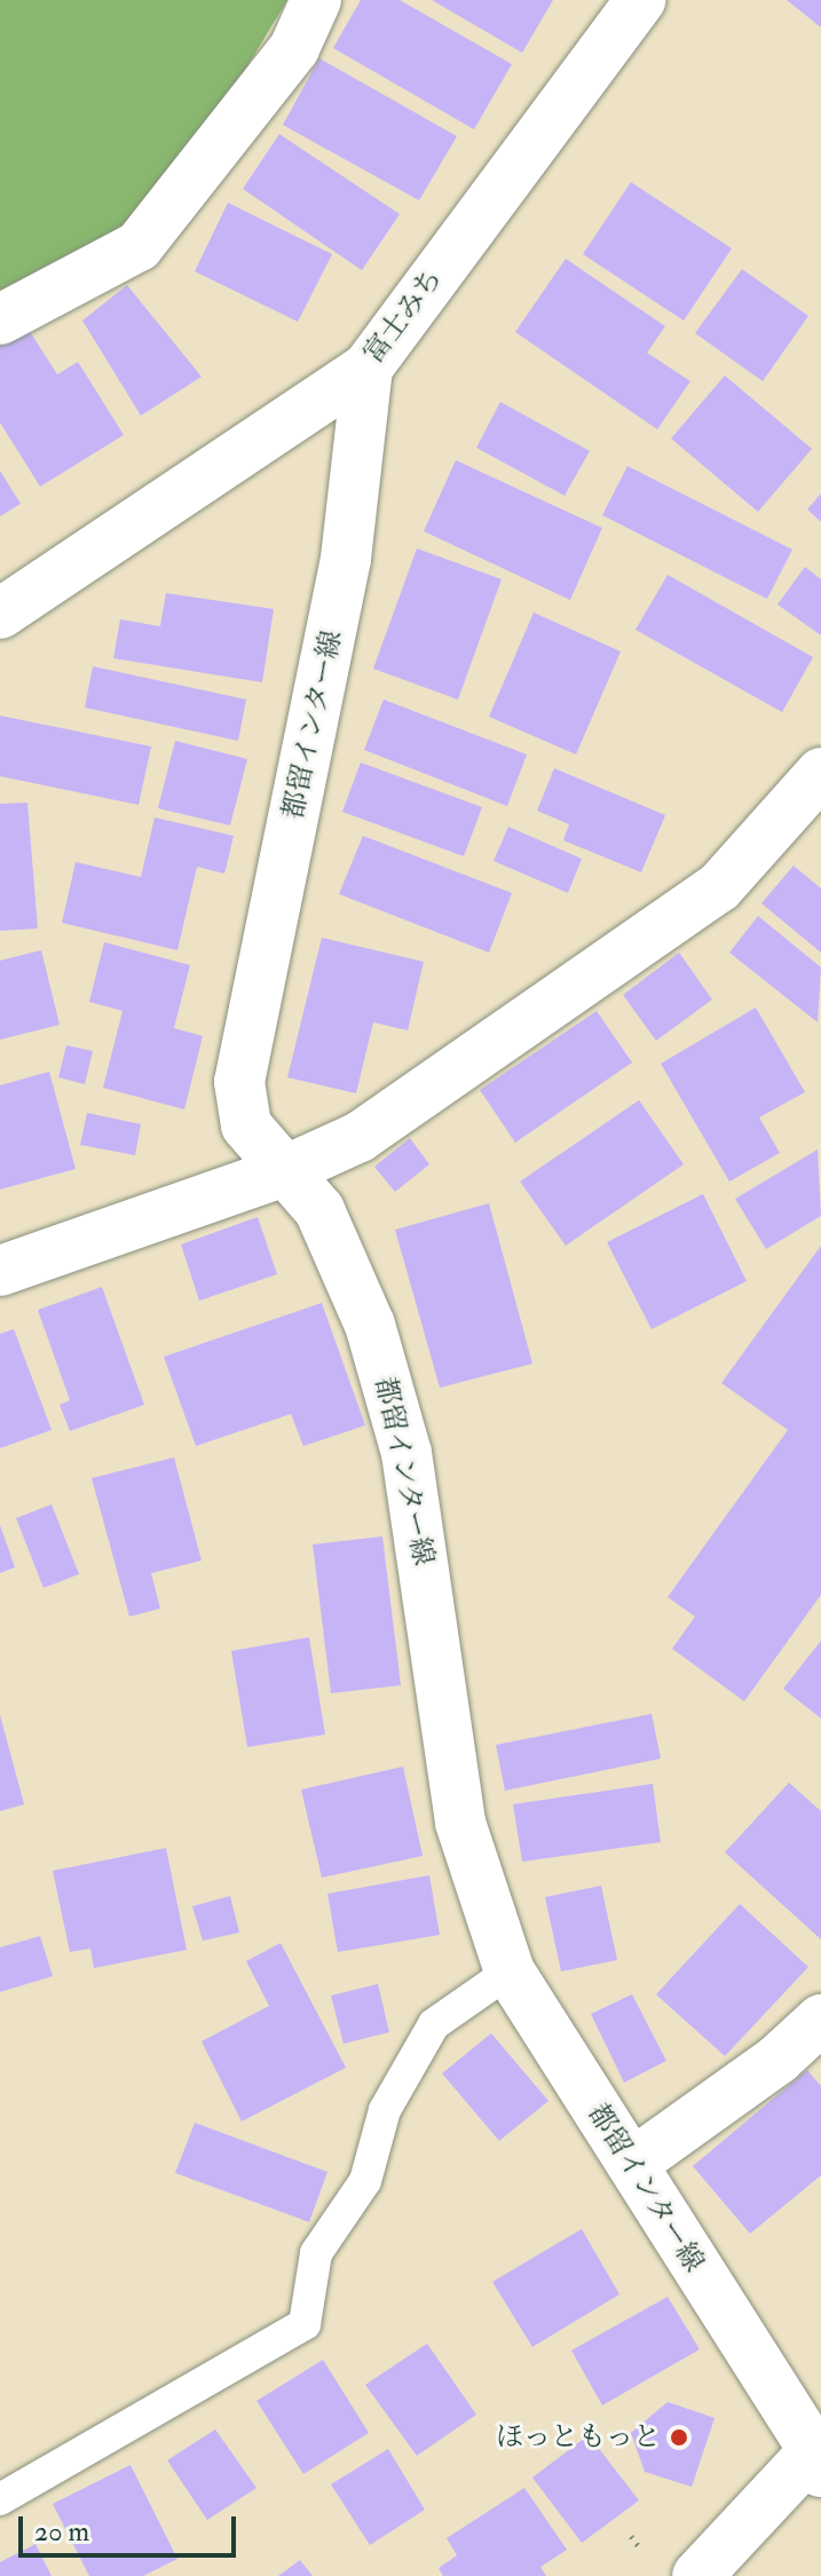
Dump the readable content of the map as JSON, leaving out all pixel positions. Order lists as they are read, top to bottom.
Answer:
{
  "streets": {
    "main road": ["富士みち", "都留インター線"]
  },
  "crossings": [
    ["富士みち", "都留インター線"]
  ],
  "places": ["ほっともっと"],
  "scale_bar": "20 m"
}
